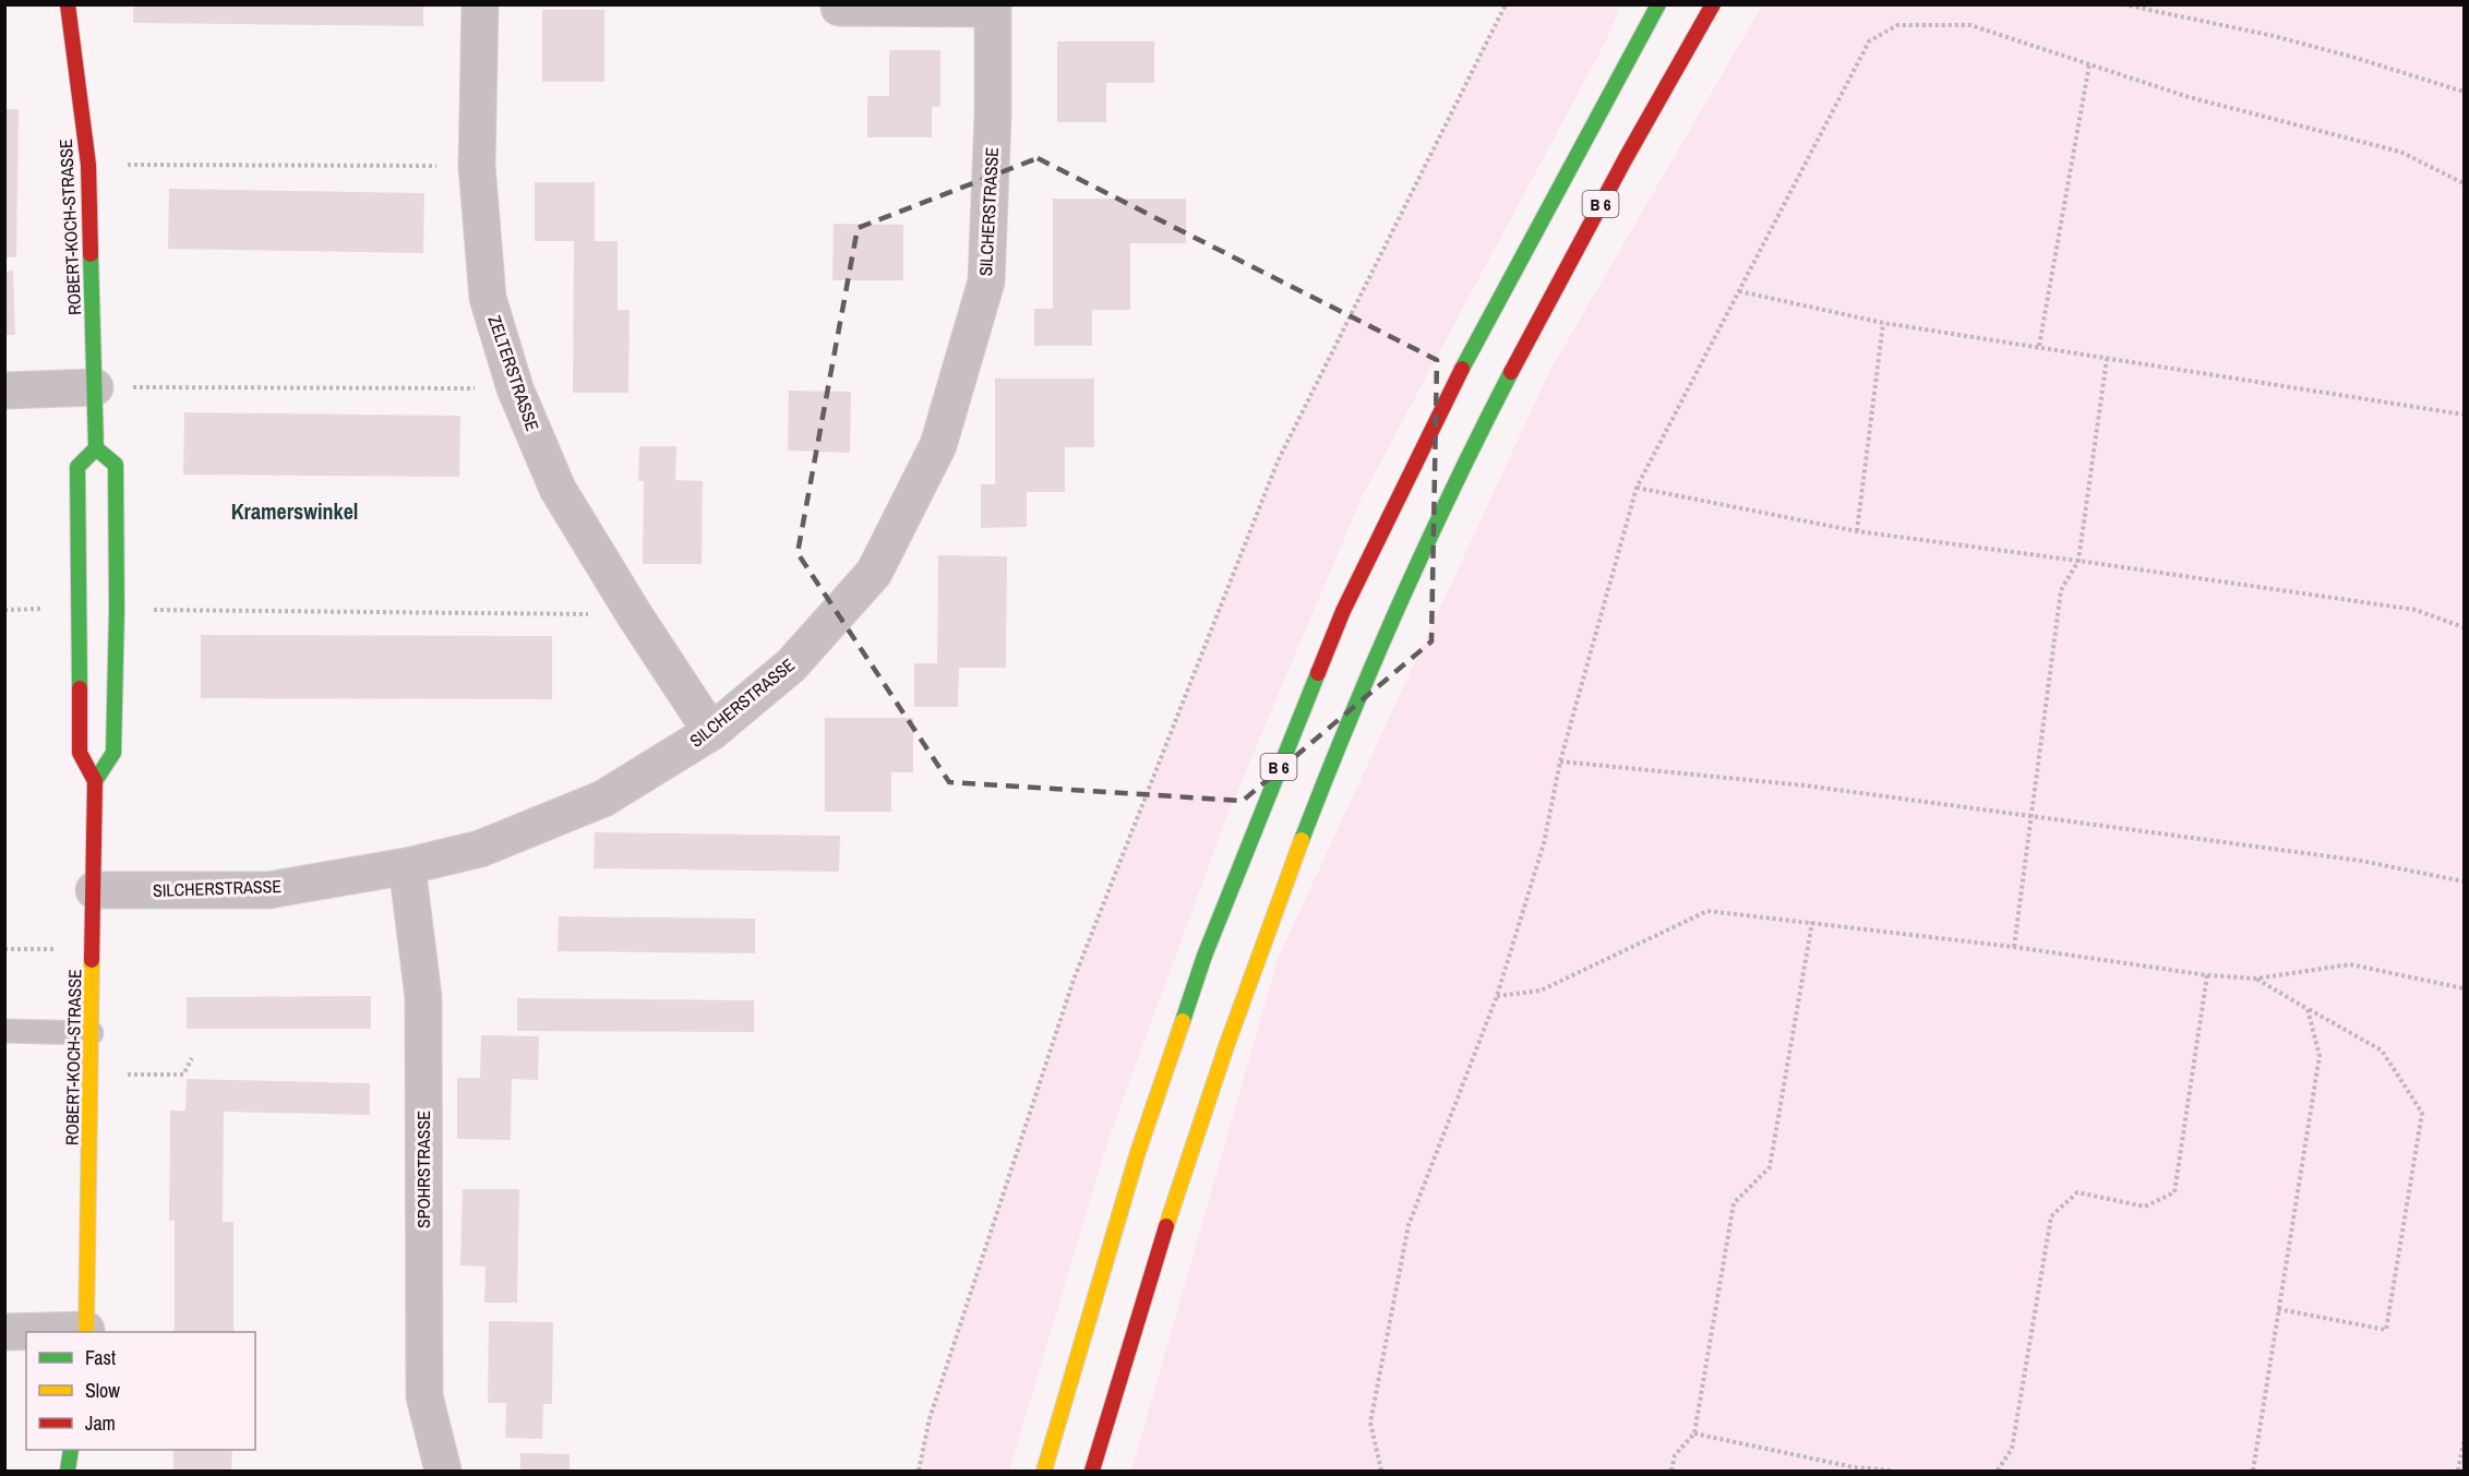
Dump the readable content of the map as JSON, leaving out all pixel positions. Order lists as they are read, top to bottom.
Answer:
{
  "streets": {
    "main road": ["B 6", "ROBERT-KOCH-STRASSE"],
    "street": ["SILCHERSTRASSE", "ZELTERSTRASSE", "SPOHRSTRASSE"]
  },
  "crossings": [
    ["SILCHERSTRASSE", "ROBERT-KOCH-STRASSE"],
    ["SILCHERSTRASSE", "ZELTERSTRASSE"],
    ["SILCHERSTRASSE", "SPOHRSTRASSE"]
  ],
  "districts": ["Kramerswinkel"],
  "legend": ["Fast", "Slow", "Jam"]
}
